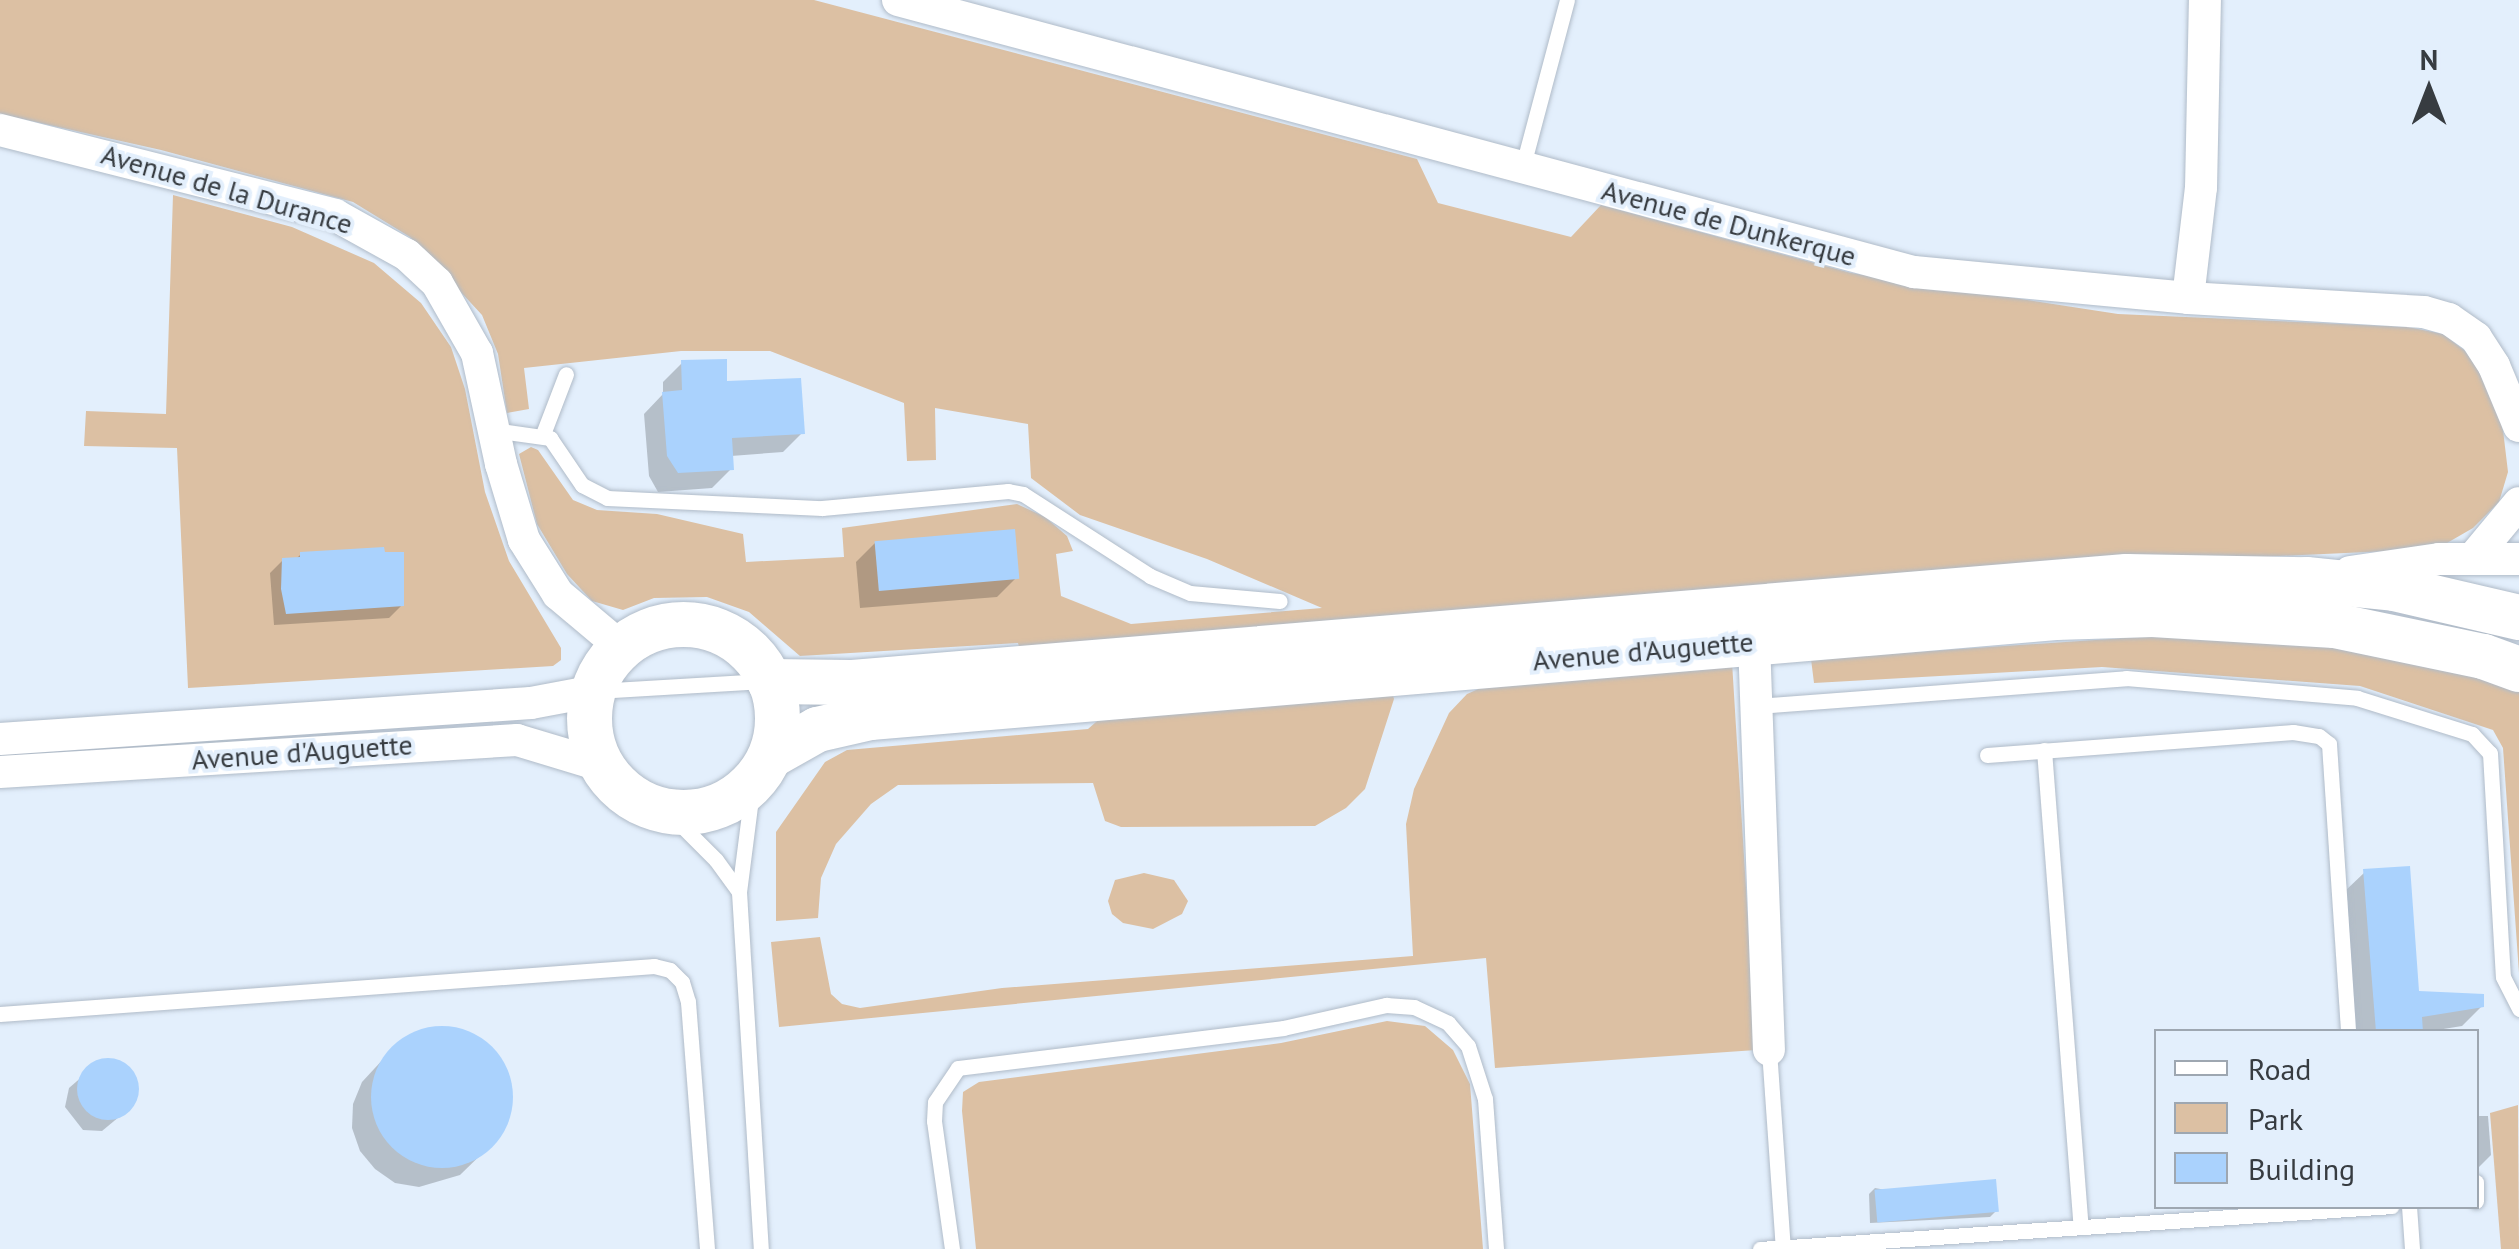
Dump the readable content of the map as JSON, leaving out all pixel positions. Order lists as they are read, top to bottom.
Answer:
{
  "streets": {
    "main road": ["Avenue d'Auguette"],
    "street": ["Avenue de la Durance", "Avenue de Dunkerque"]
  },
  "legend": ["Road", "Park", "Building"],
  "north": "top"
}
